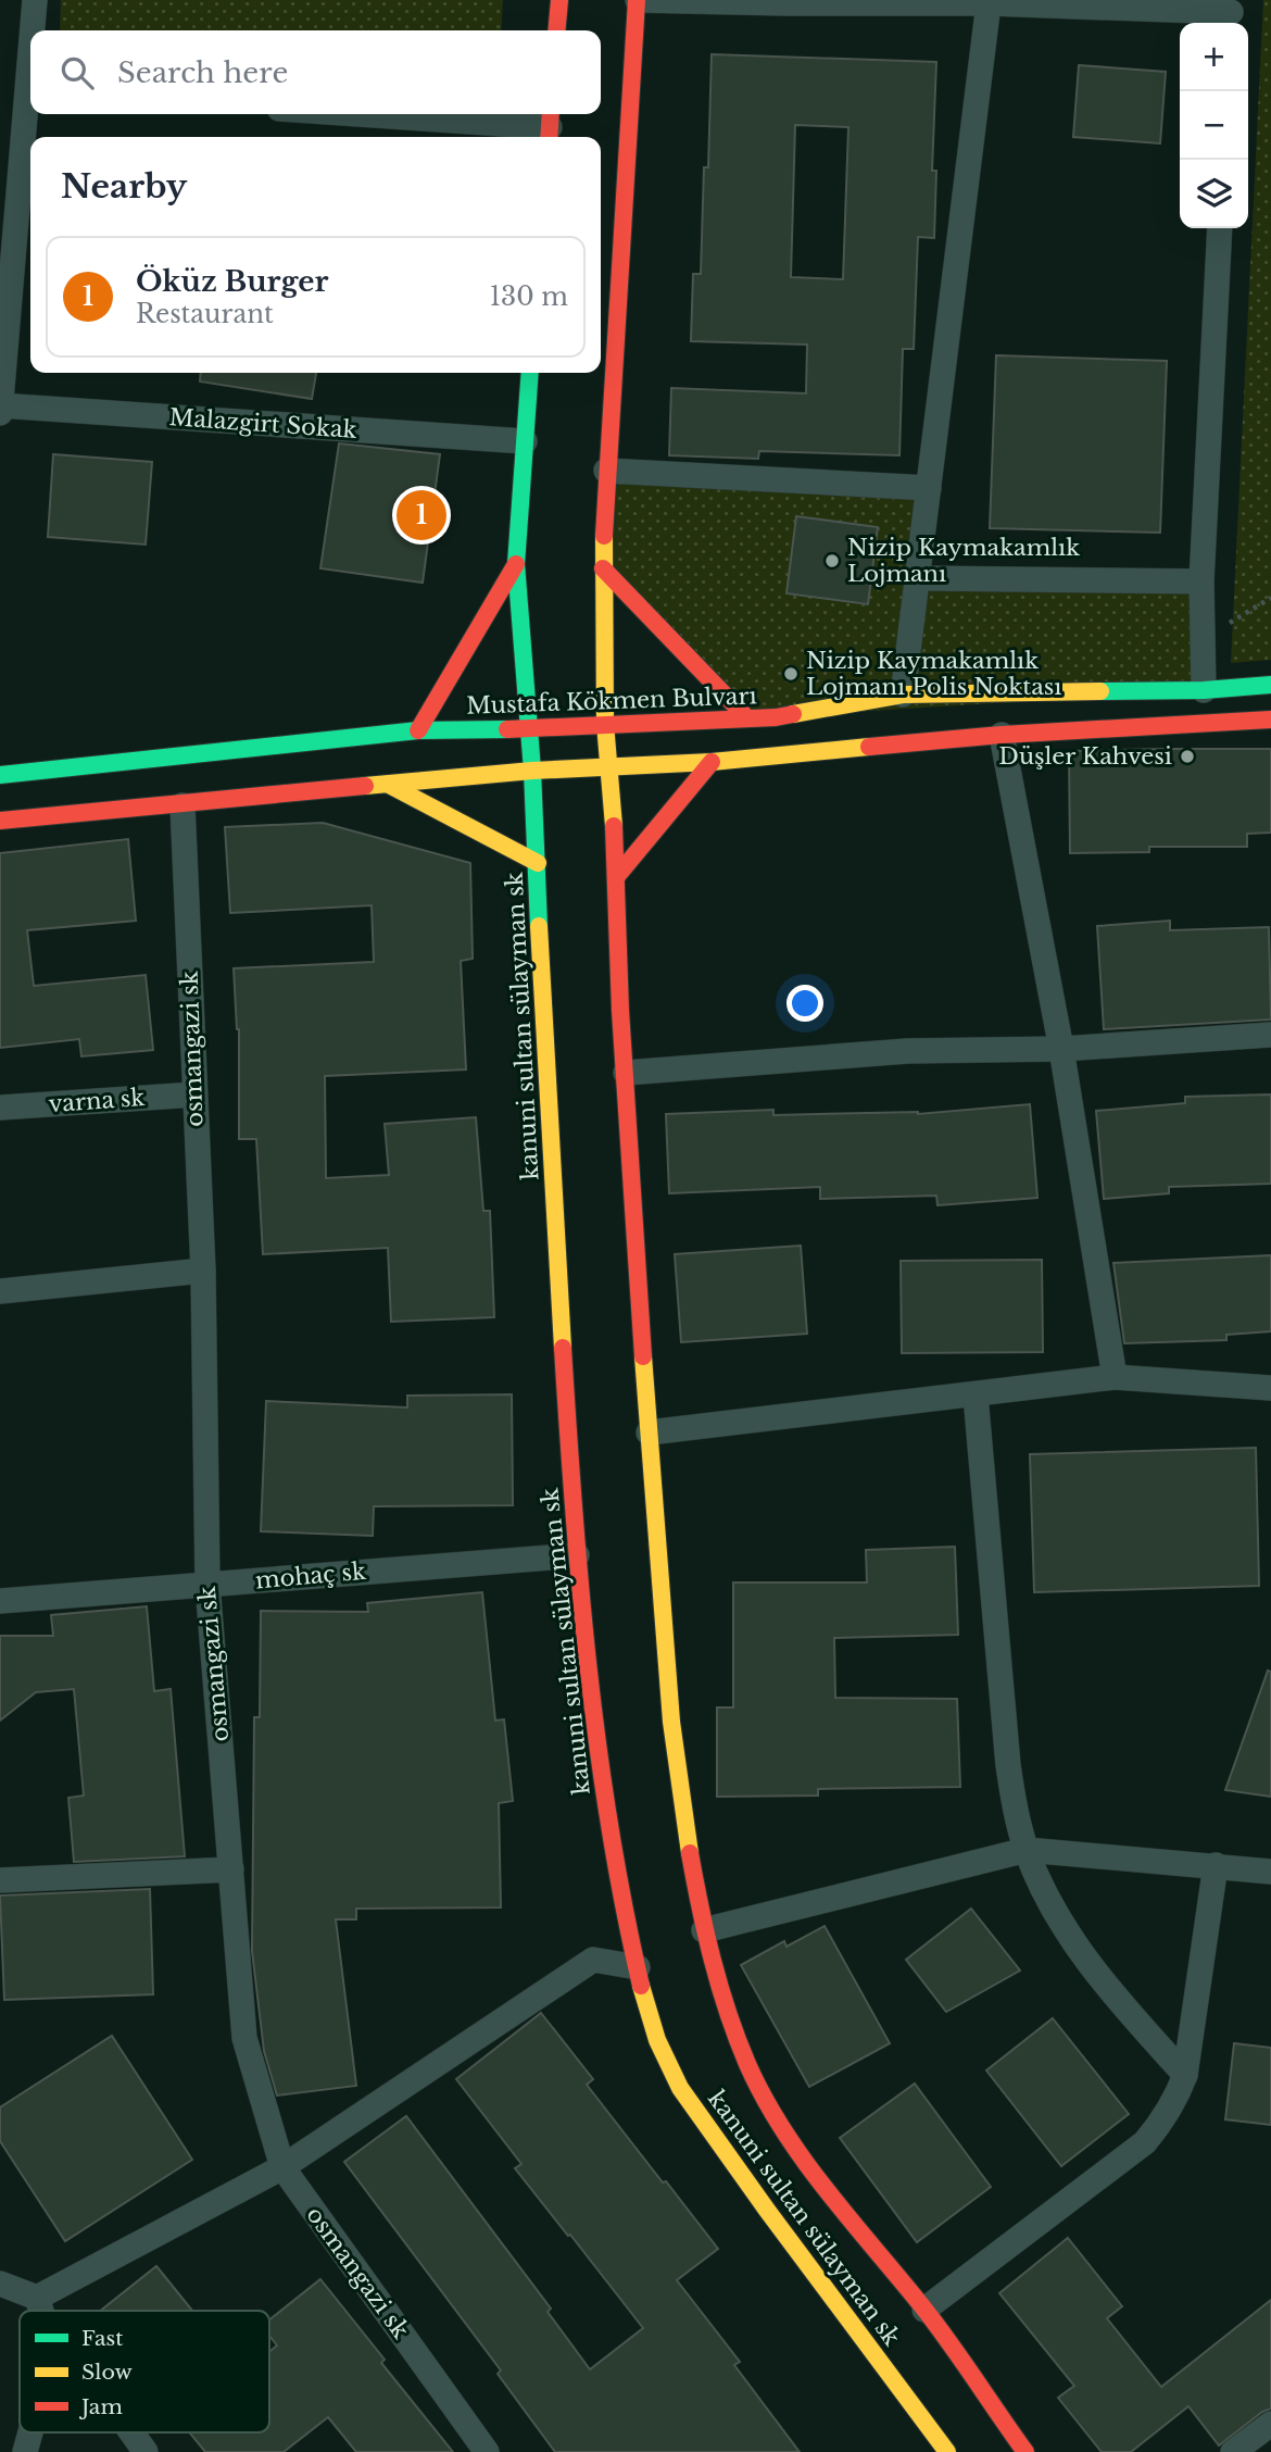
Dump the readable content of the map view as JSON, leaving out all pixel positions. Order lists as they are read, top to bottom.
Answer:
{
  "streets": {
    "main road": ["Mustafa Kökmen Bulvarı", "kanuni sultan sülayman sk"],
    "street": [
      "Malazgirt Sokak",
      "osmangazi sk",
      "varna sk",
      "mohaç sk"
    ]
  },
  "crossings": [
    ["Malazgirt Sokak", "kanuni sultan sülayman sk"],
    ["Mustafa Kökmen Bulvarı", "kanuni sultan sülayman sk"],
    ["kanuni sultan sülayman sk", "mohaç sk"],
    ["osmangazi sk", "varna sk"],
    ["osmangazi sk", "mohaç sk"]
  ],
  "places": ["Nizip Kaymakamlık Lojmanı", "Nizip Kaymakamlık Lojmanı Polis Noktası", "Düşler Kahvesi"],
  "legend": ["Fast", "Slow", "Jam"],
  "page": {
    "map_buttons": ["+", "−"],
    "search": "Search here",
    "heading": "Nearby",
    "list": [
      {
        "mark": "1",
        "name": "Öküz Burger",
        "note": "Restaurant",
        "value": "130 m"
      }
    ],
    "pins": "1"
  }
}
